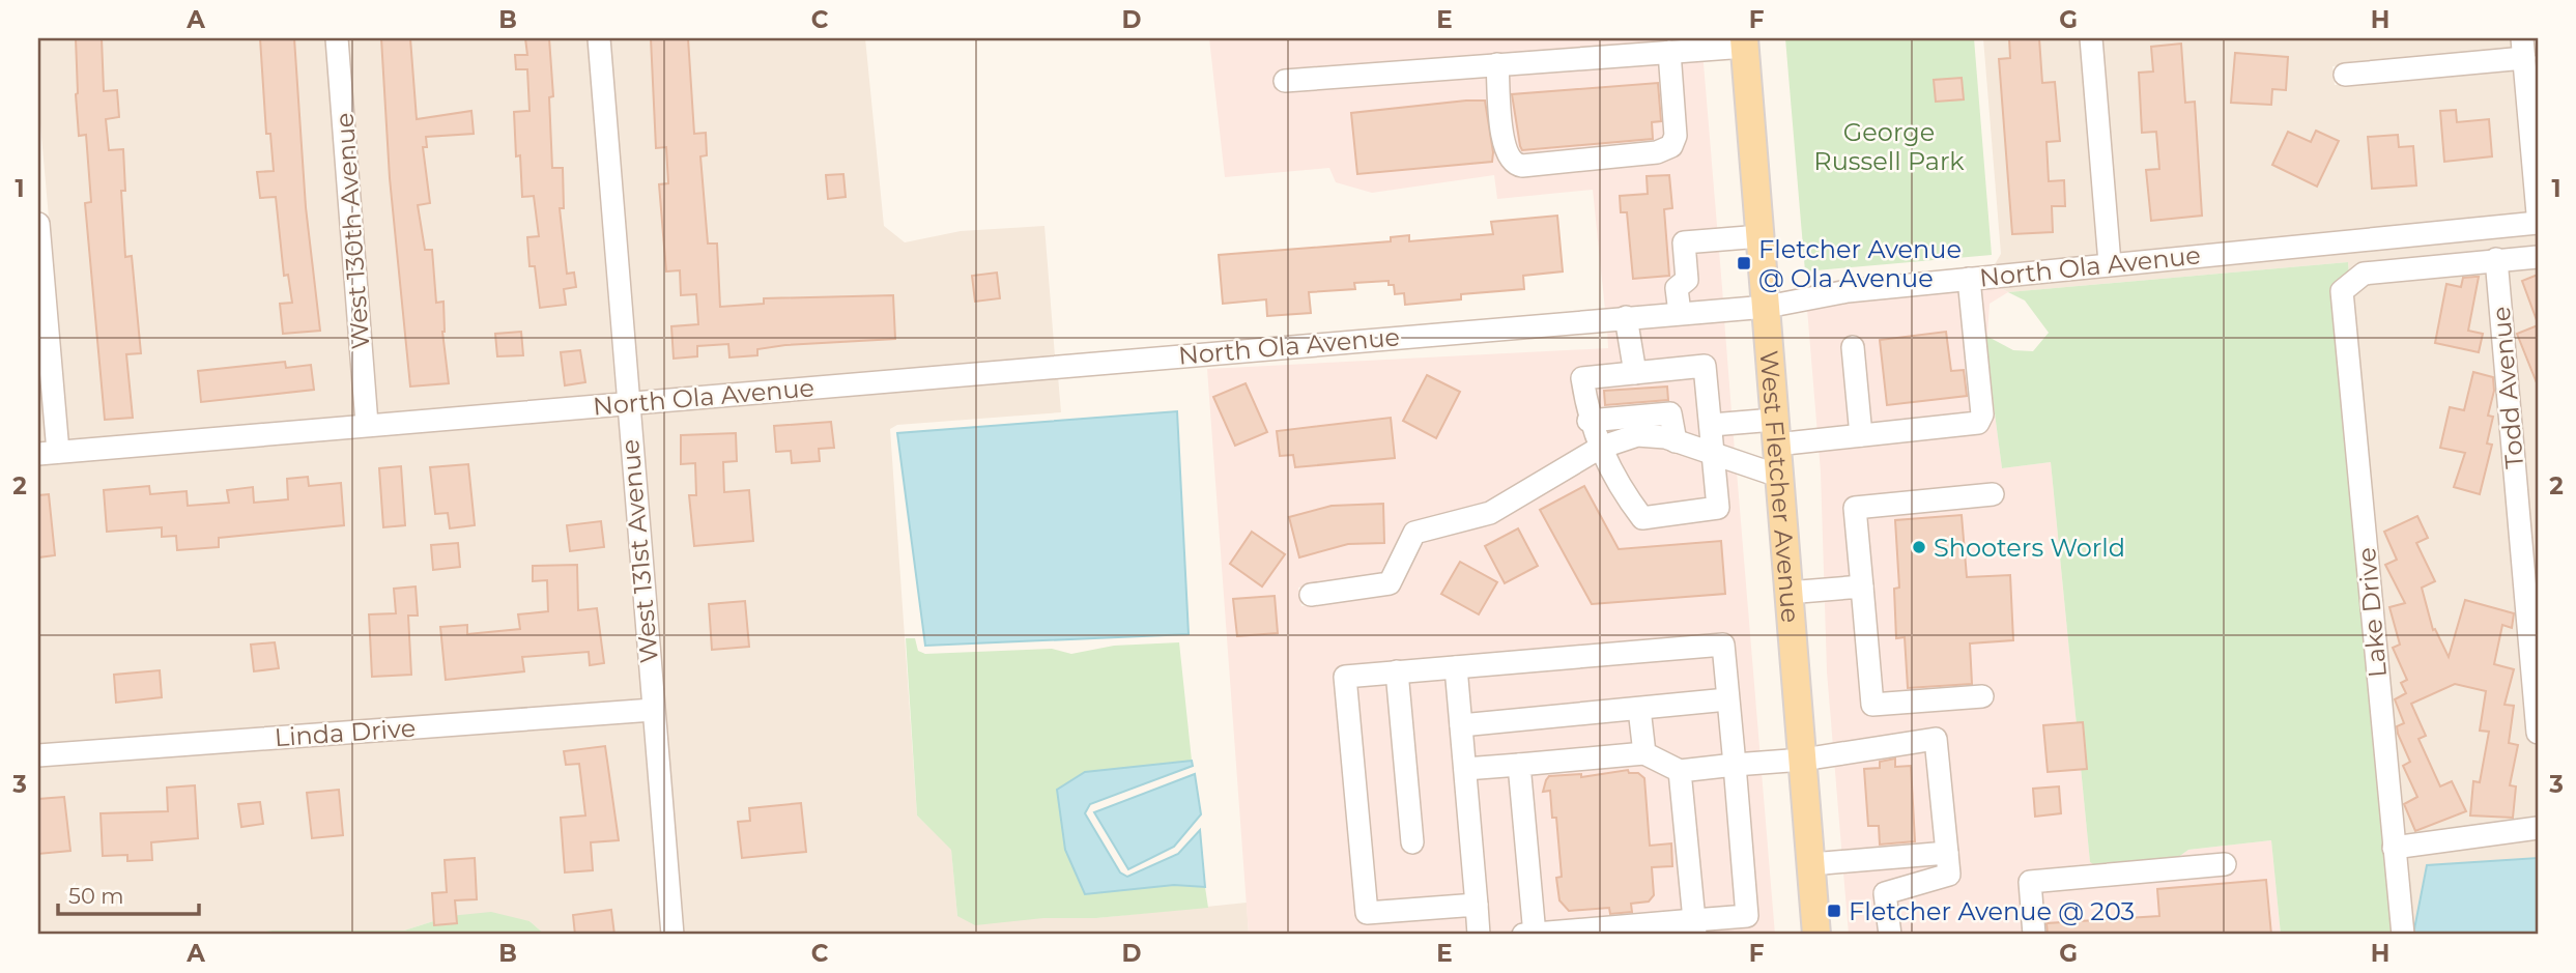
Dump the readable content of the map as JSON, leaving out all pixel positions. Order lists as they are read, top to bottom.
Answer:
{
  "streets": {
    "main road": ["West Fletcher Avenue"],
    "street": [
      "West 130th Avenue",
      "North Ola Avenue",
      "Todd Avenue",
      "West 131st Avenue",
      "Lake Drive",
      "Linda Drive"
    ]
  },
  "crossings": [
    ["West 130th Avenue", "North Ola Avenue"],
    ["North Ola Avenue", "West Fletcher Avenue"],
    ["North Ola Avenue", "West 131st Avenue"],
    ["Todd Avenue", "Lake Drive"],
    ["West 131st Avenue", "Linda Drive"]
  ],
  "parks": ["George Russell Park"],
  "places": {
    "transit": ["Fletcher Avenue @ Ola Avenue", "Fletcher Avenue @ 203"],
    "other": ["Shooters World"]
  },
  "scale_bar": "50 m",
  "grid": {
    "columns": [
      "A",
      "B",
      "C",
      "D",
      "E",
      "F",
      "G",
      "H"
    ],
    "rows": ["1", "2", "3"]
  }
}
